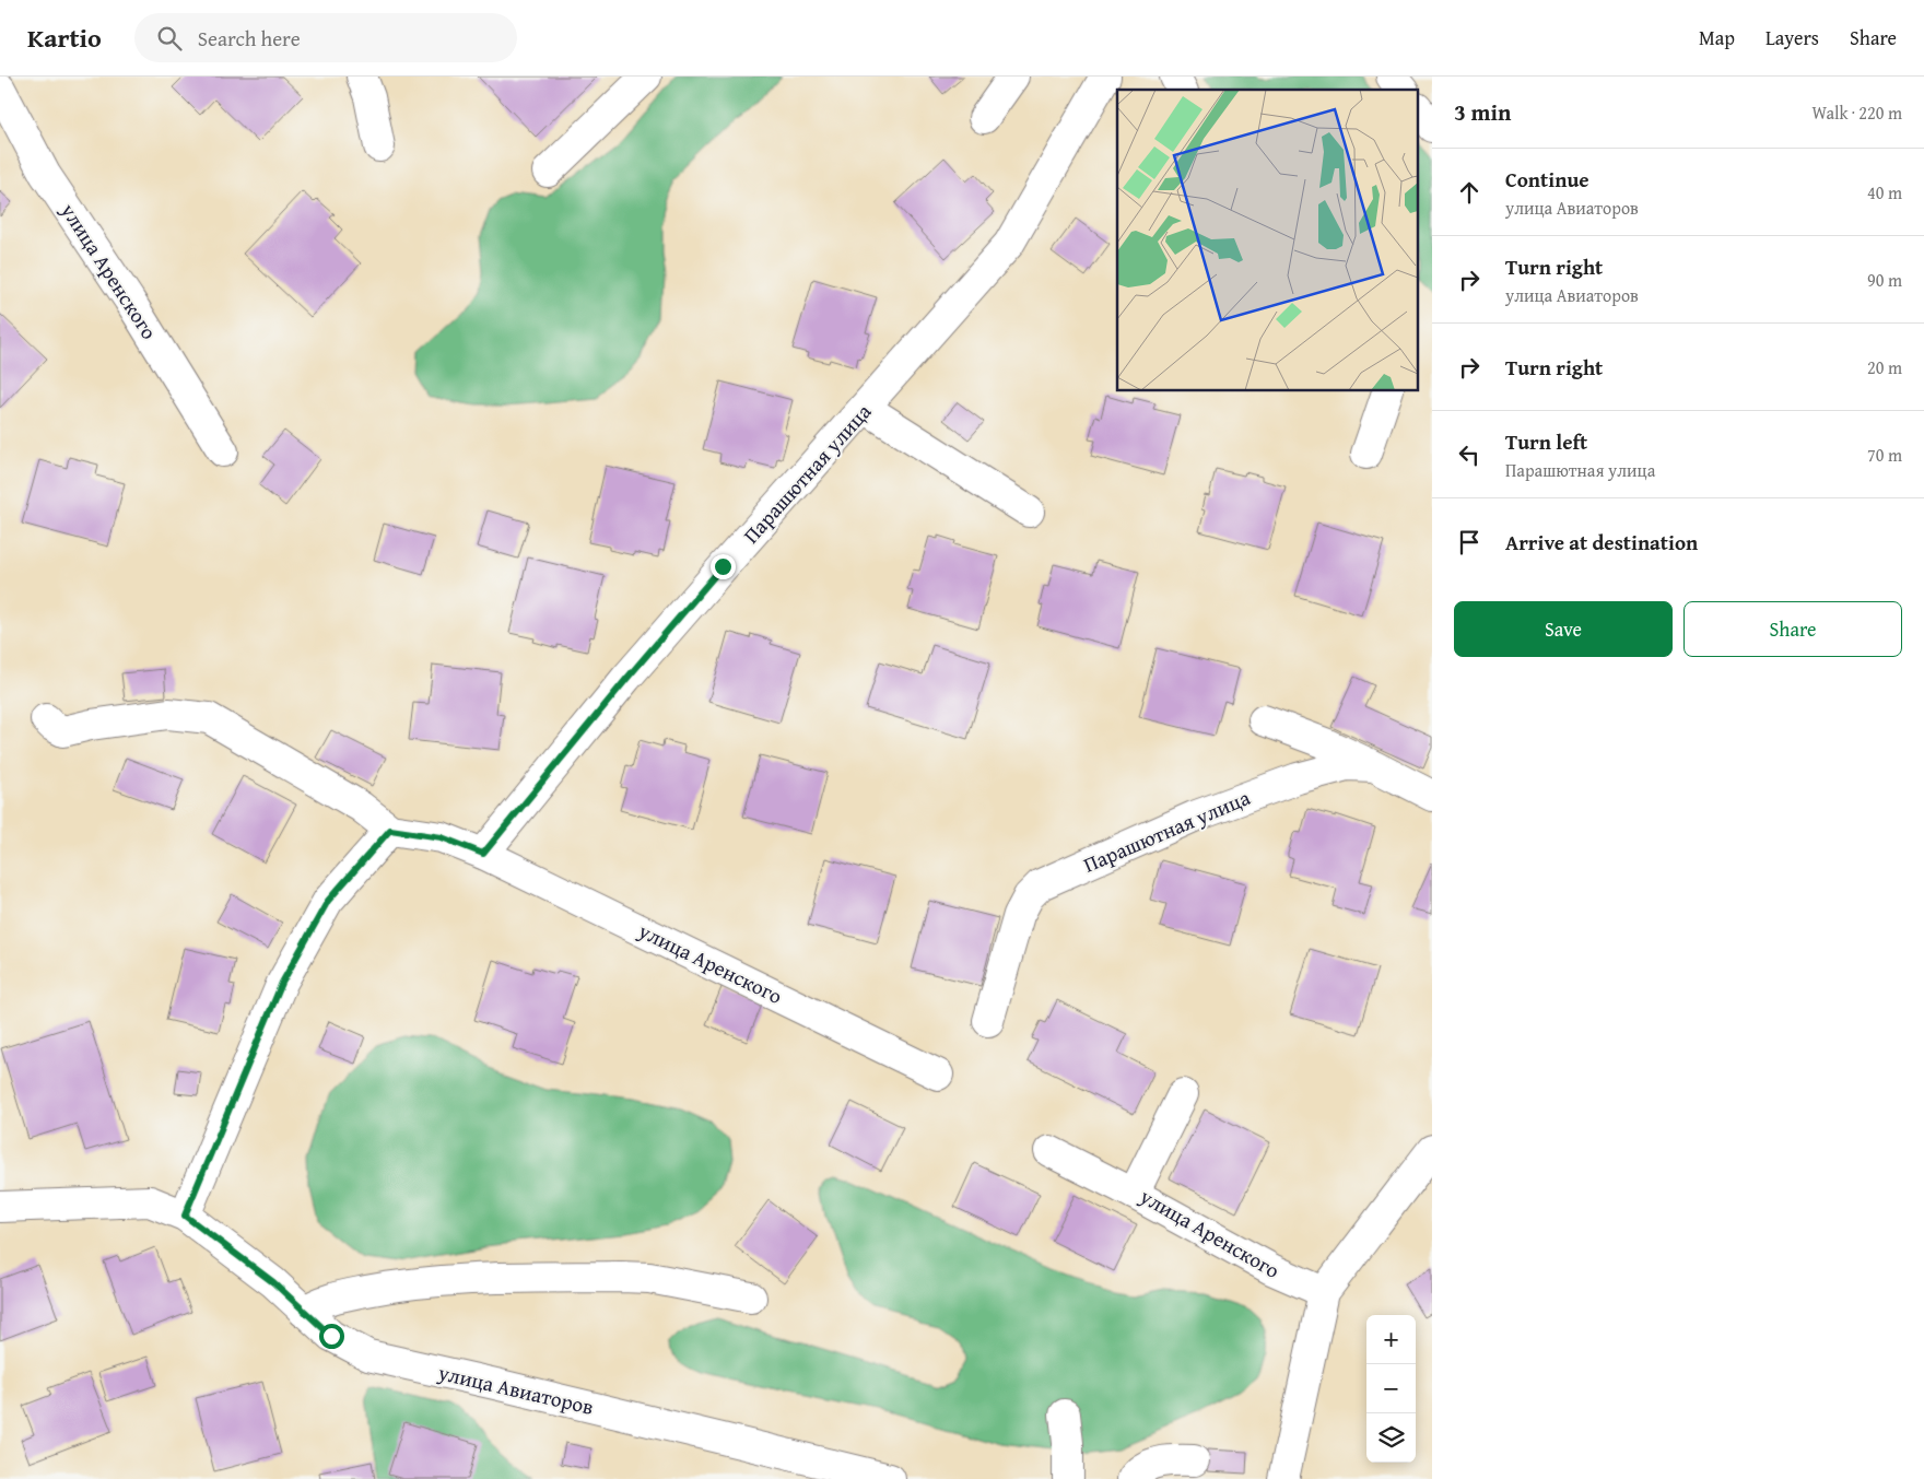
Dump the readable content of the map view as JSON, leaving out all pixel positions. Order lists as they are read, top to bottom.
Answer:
{
  "streets": {
    "street": ["улица Аренского", "Парашютная улица", "улица Авиаторов"]
  },
  "crossings": [
    ["улица Аренского", "Парашютная улица"]
  ],
  "page": {
    "header": "Kartio",
    "search": "Search here",
    "nav": ["Map", "Layers", "Share"],
    "heading": ["3 min", "Walk · 220 m"],
    "list": [
      ["Continue", "улица Авиаторов", "40 m"],
      ["Turn right", "улица Авиаторов", "90 m"],
      ["Turn right", "20 m"],
      ["Turn left", "Парашютная улица", "70 m"],
      "Arrive at destination"
    ],
    "buttons": ["Save", "Share"],
    "map_buttons": ["+", "−"]
  }
}
